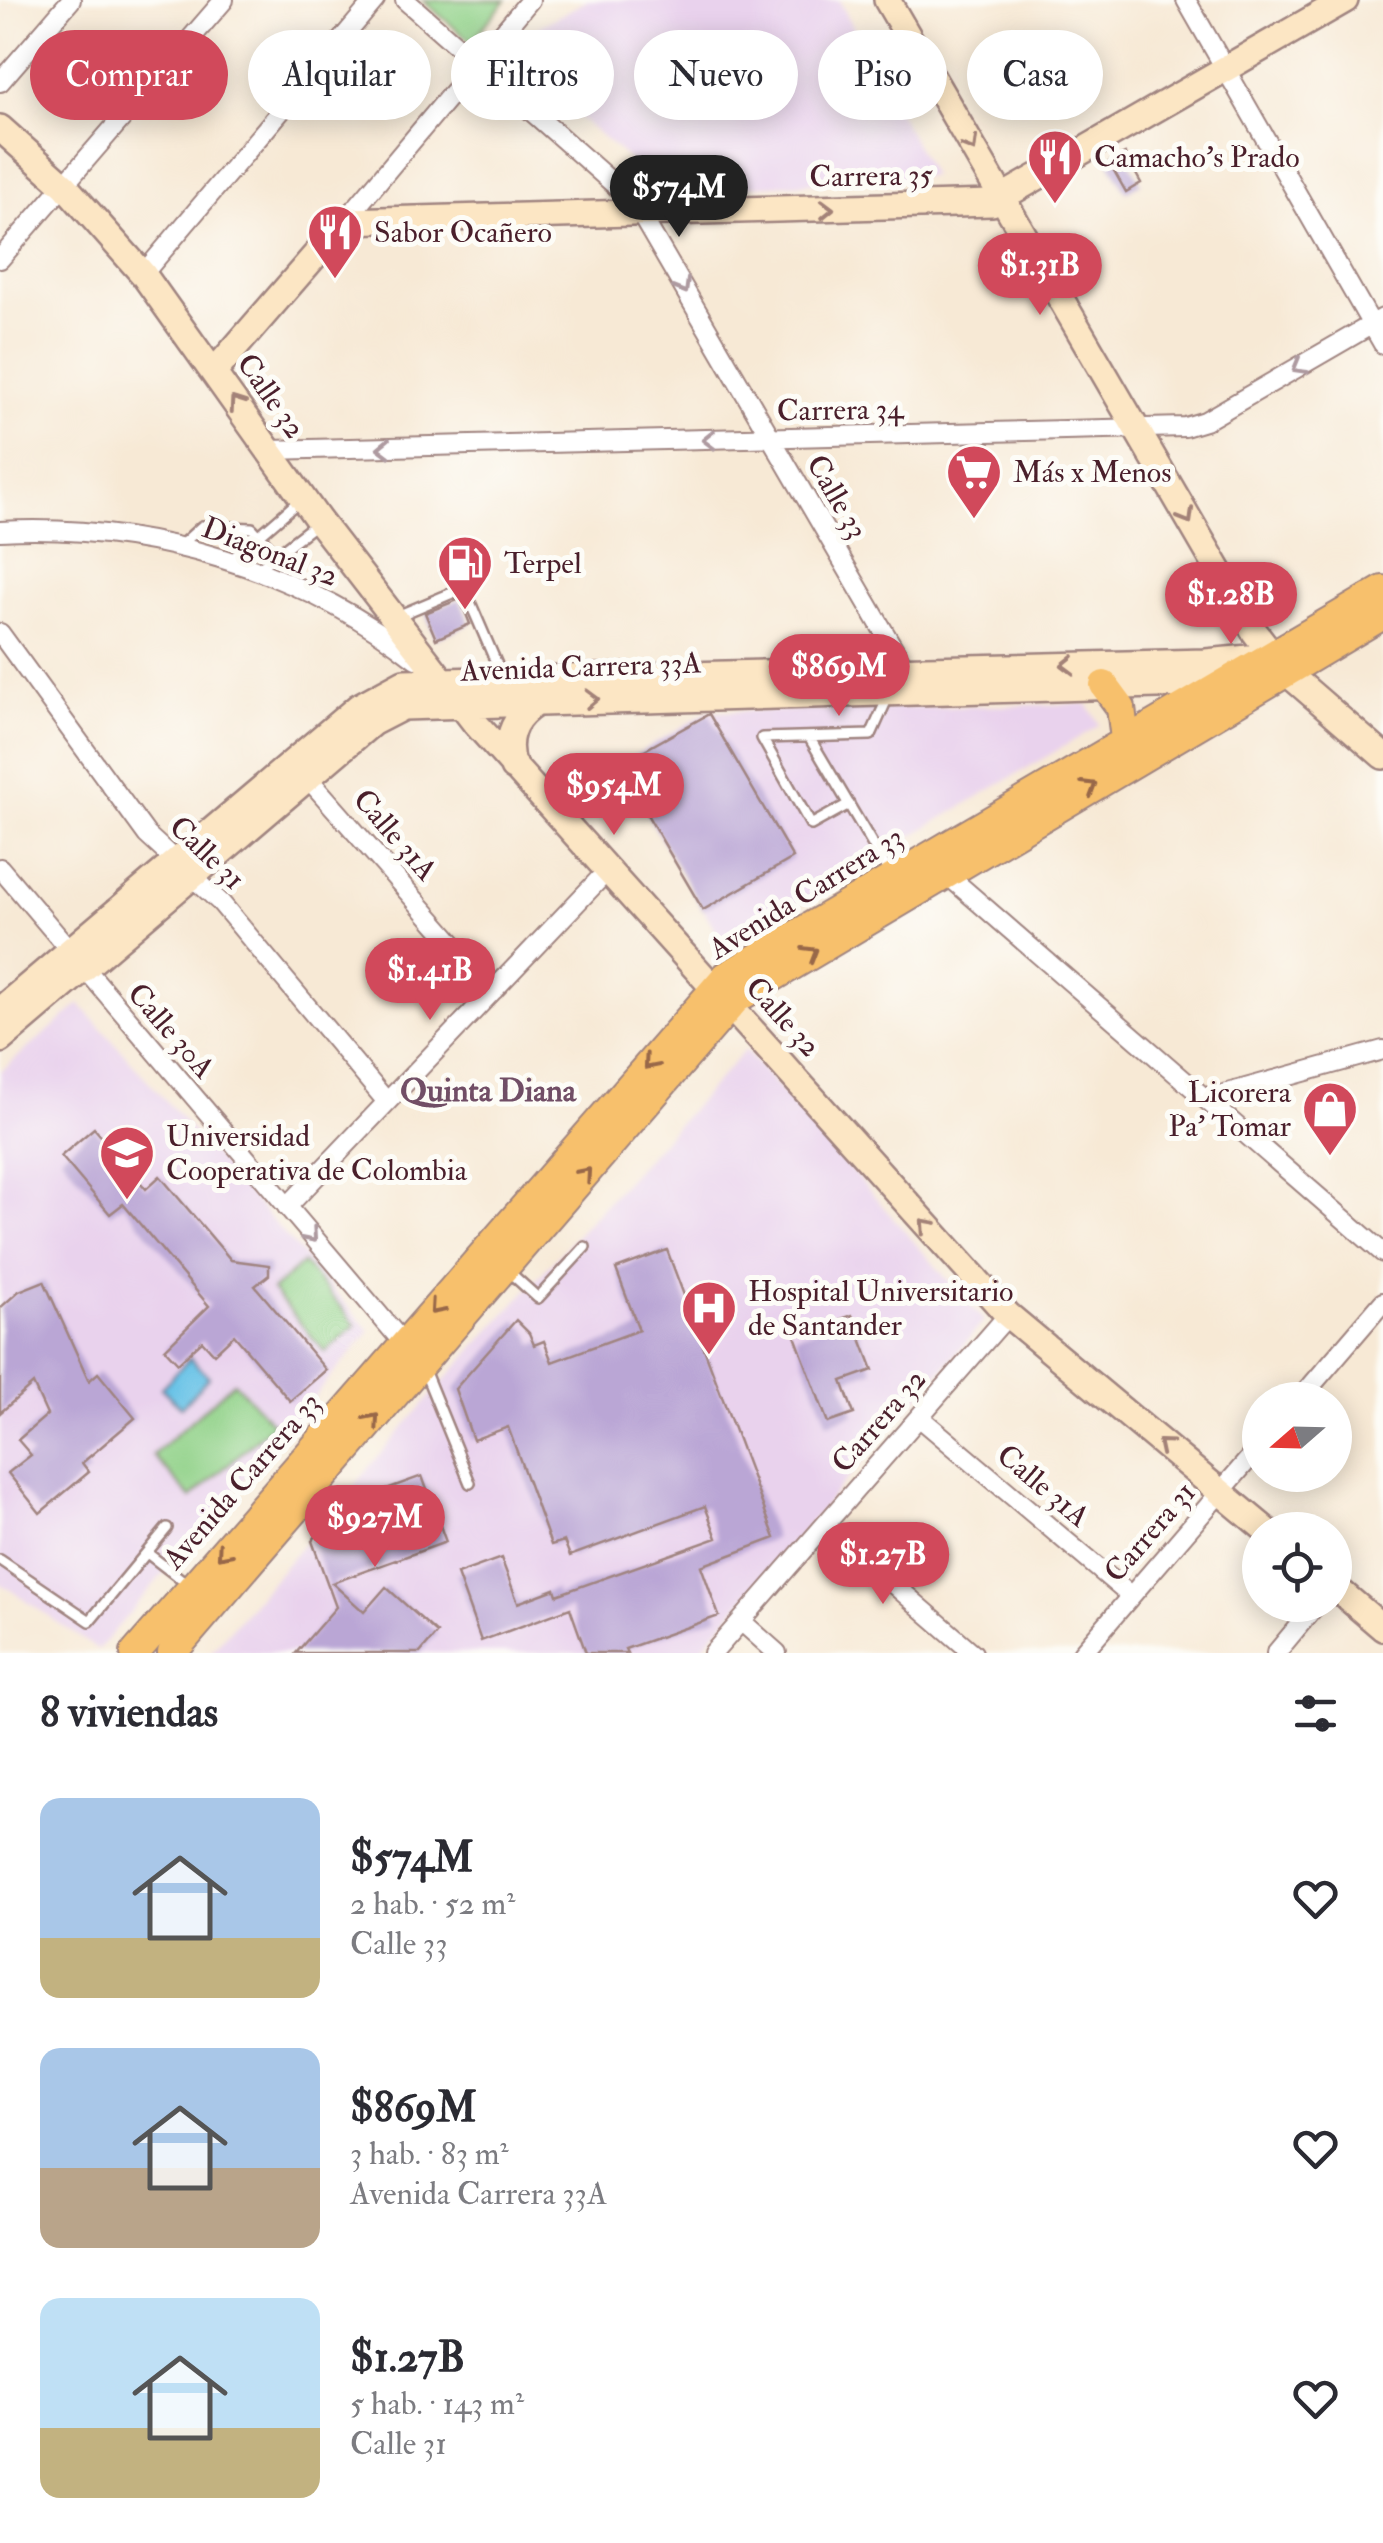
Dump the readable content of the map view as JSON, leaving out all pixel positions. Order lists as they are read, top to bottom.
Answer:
{
  "streets": {
    "main road": ["Avenida Carrera 33"],
    "street": [
      "Carrera 35",
      "Calle 32",
      "Carrera 34",
      "Calle 33",
      "Diagonal 32",
      "Avenida Carrera 33A",
      "Calle 31A",
      "Calle 31",
      "Calle 30A",
      "Carrera 32",
      "Carrera 31"
    ]
  },
  "crossings": [
    ["Carrera 35", "Calle 33"],
    ["Calle 32", "Carrera 34"],
    ["Calle 32", "Diagonal 32"],
    ["Calle 32", "Avenida Carrera 33A"],
    ["Calle 32", "Avenida Carrera 33"],
    ["Calle 32", "Carrera 32"],
    ["Calle 32", "Carrera 31"],
    ["Carrera 34", "Calle 33"],
    ["Calle 33", "Avenida Carrera 33A"],
    ["Diagonal 32", "Avenida Carrera 33A"],
    ["Avenida Carrera 33A", "Calle 31A"],
    ["Avenida Carrera 33A", "Calle 31"],
    ["Avenida Carrera 33A", "Avenida Carrera 33"],
    ["Avenida Carrera 33A", "Calle 30A"],
    ["Calle 31A", "Carrera 32"],
    ["Calle 31A", "Carrera 31"],
    ["Avenida Carrera 33", "Calle 30A"]
  ],
  "one_way": ["Calle 32", "Carrera 34", "Calle 33"],
  "districts": ["Quinta Diana"],
  "places": {
    "restaurant": ["Camacho's Prado", "Sabor Ocañero"],
    "supermarket": ["Más x Menos"],
    "fuel station": ["Terpel"],
    "shop": ["Licorera Pa' Tomar"],
    "school or university": ["Universidad Cooperativa de Colombia"],
    "hospital": ["Hospital Universitario de Santander"]
  },
  "north": "left",
  "page": {
    "chip": [
      "Comprar",
      "Alquilar",
      "Filtros",
      "Nuevo",
      "Piso",
      "Casa"
    ],
    "price": [
      "$574M",
      "$1.31B",
      "$1.28B",
      "$869M",
      "$954M",
      "$1.41B",
      "$927M",
      "$1.27B"
    ],
    "heading": "8 viviendas",
    "list": [
      {
        "name": "$574M",
        "note": "2 hab. · 52 m² · Calle 33"
      },
      {
        "name": "$869M",
        "note": "3 hab. · 83 m² · Avenida Carrera 33A"
      },
      {
        "name": "$1.27B",
        "note": "5 hab. · 143 m² · Calle 31"
      }
    ]
  }
}
